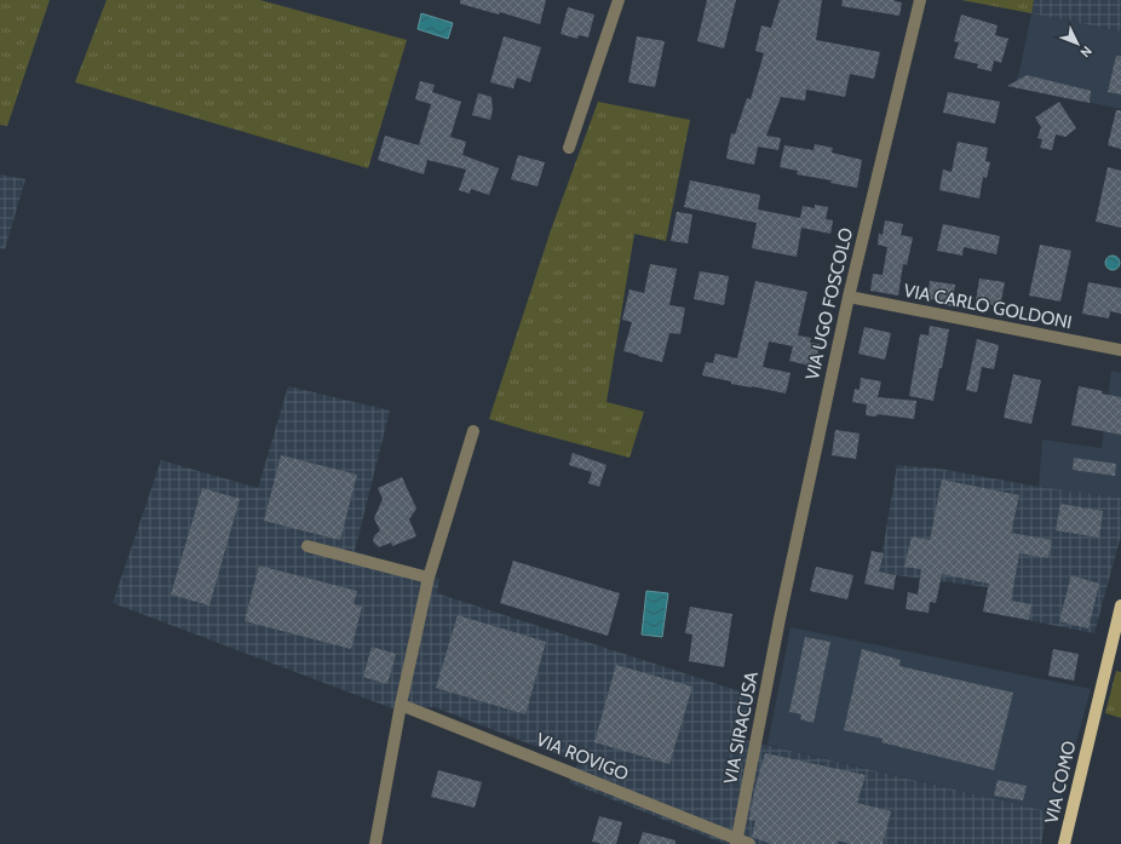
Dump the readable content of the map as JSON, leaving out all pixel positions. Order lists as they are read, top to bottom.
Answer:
{
  "streets": {
    "main road": ["VIA COMO"],
    "street": [
      "VIA UGO FOSCOLO",
      "VIA CARLO GOLDONI",
      "VIA SIRACUSA",
      "VIA ROVIGO"
    ]
  },
  "crossings": [
    ["VIA UGO FOSCOLO", "VIA CARLO GOLDONI"],
    ["VIA UGO FOSCOLO", "VIA SIRACUSA"],
    ["VIA SIRACUSA", "VIA ROVIGO"]
  ],
  "north": "bottom right"
}
